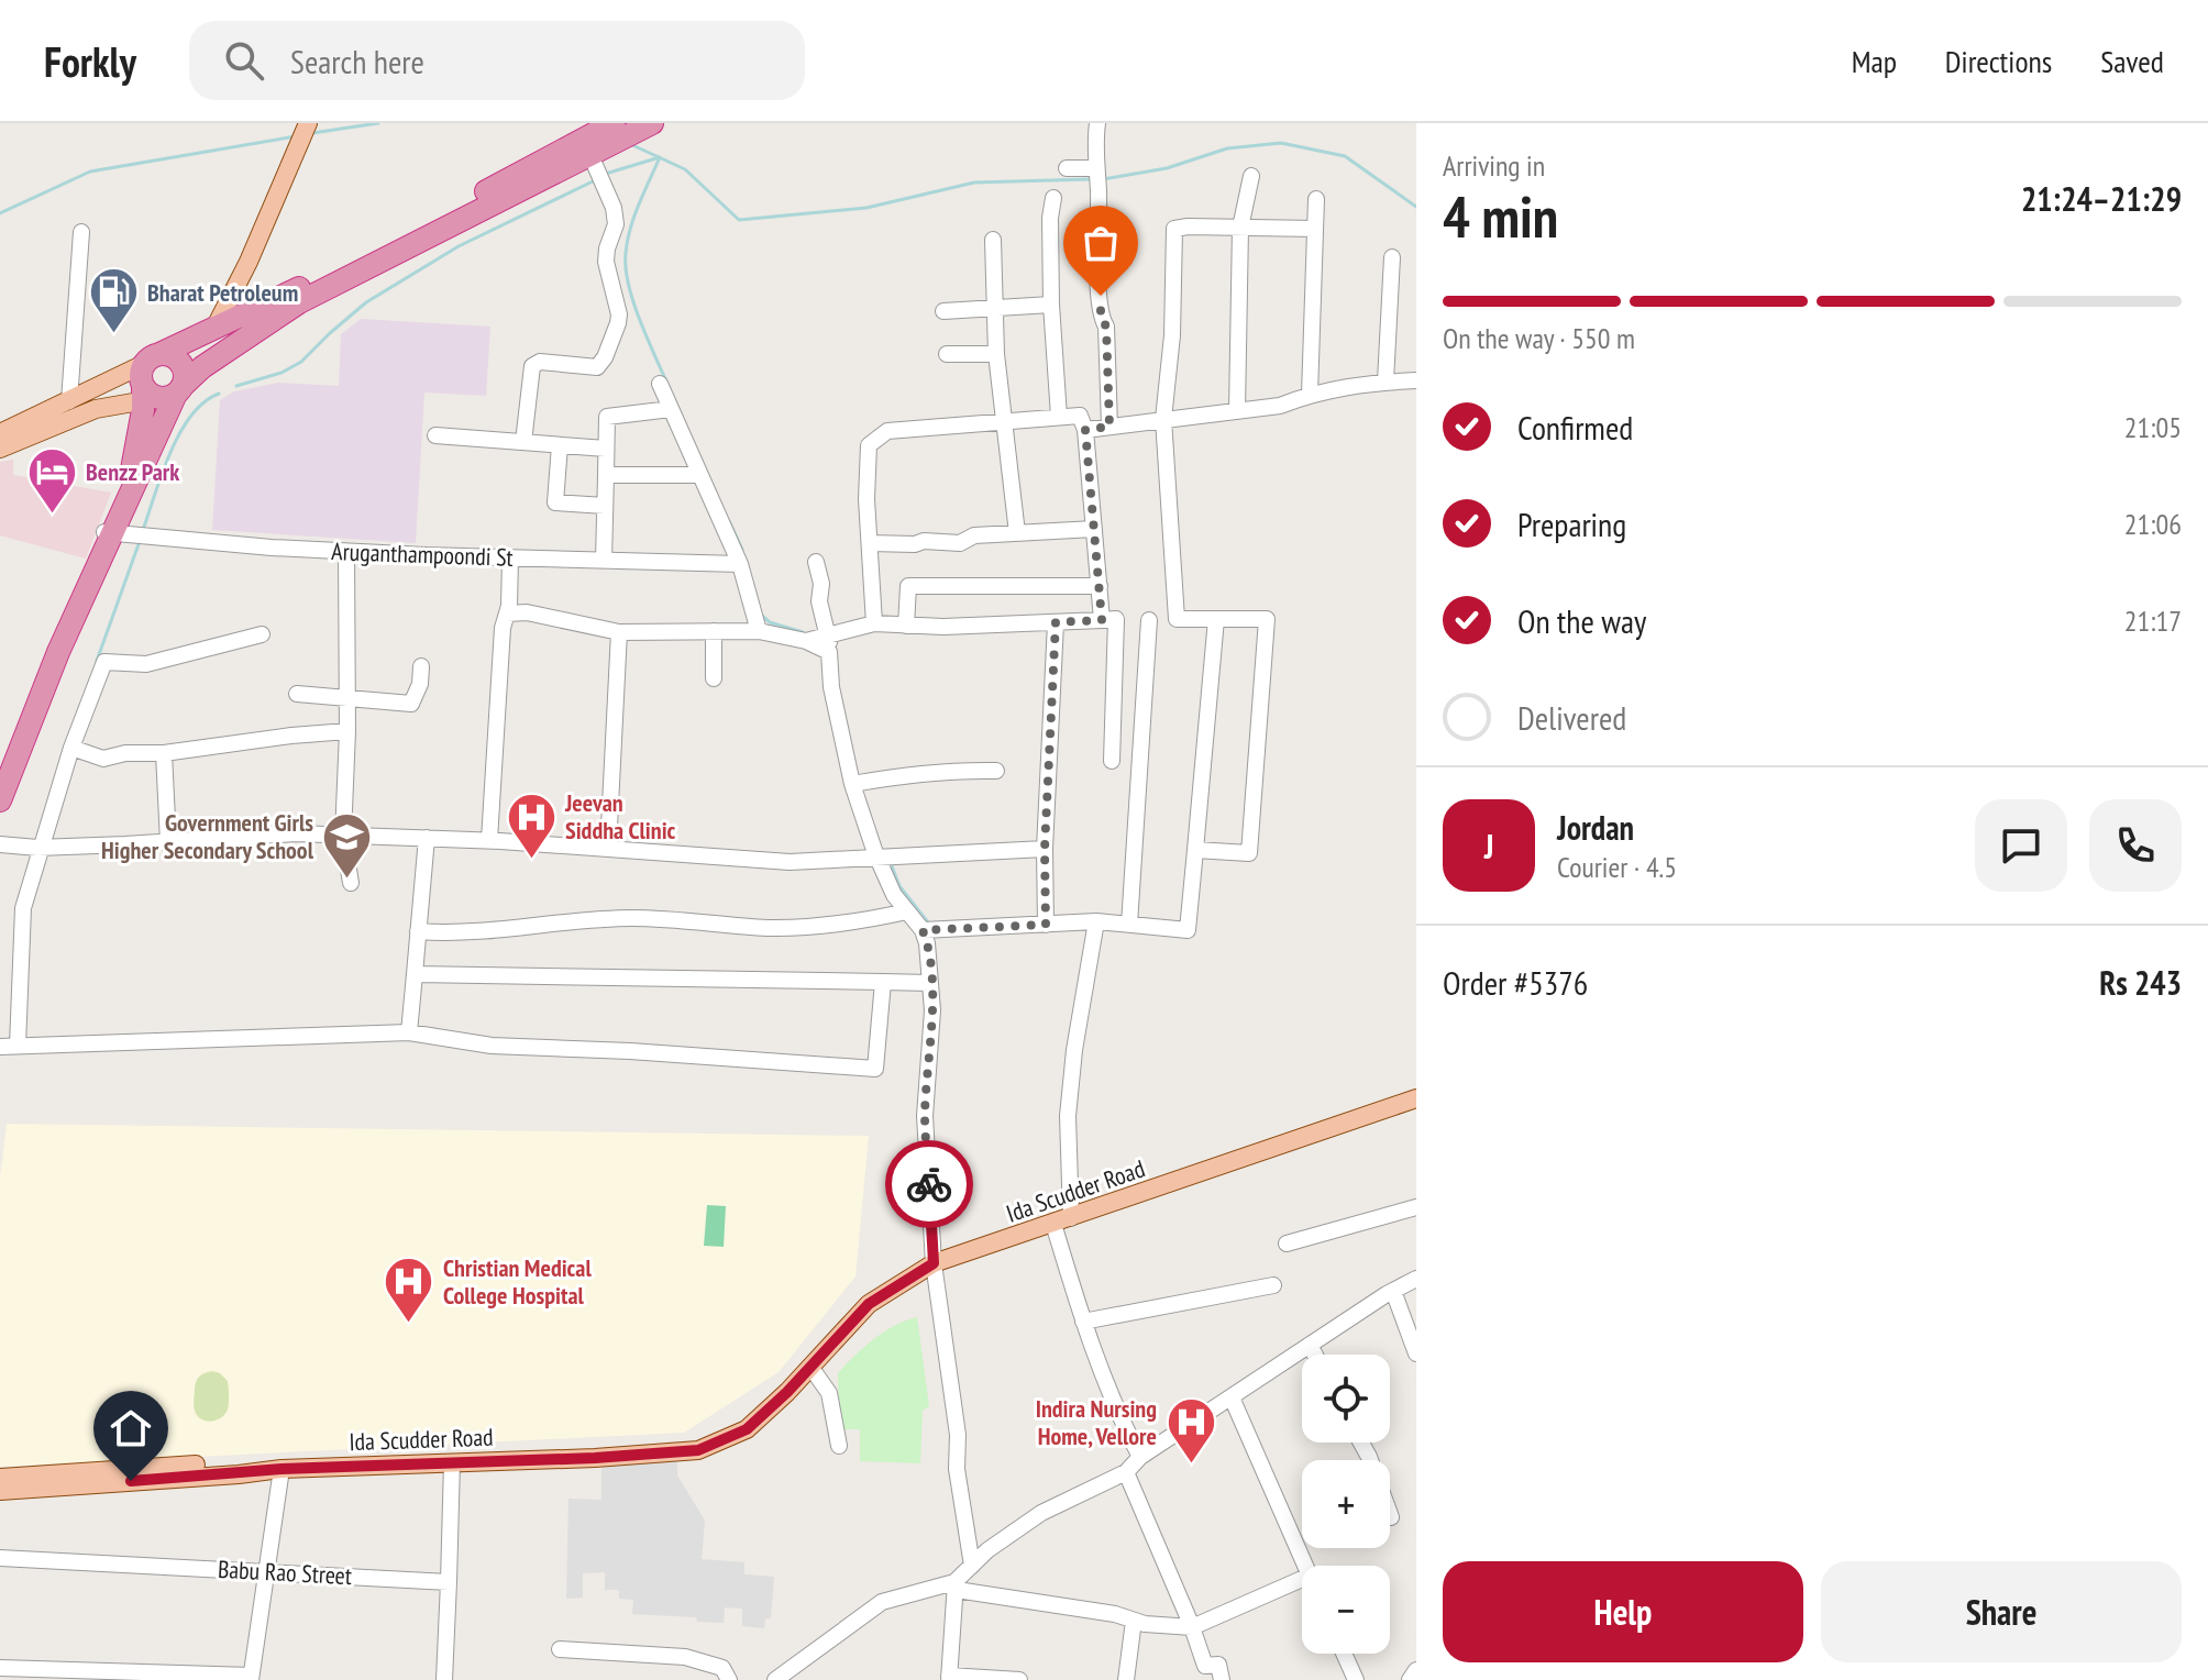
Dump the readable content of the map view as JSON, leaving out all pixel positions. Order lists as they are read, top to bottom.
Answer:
{
  "streets": {
    "main road": ["Ida Scudder Road"],
    "street": ["Aruganthampoondi St", "Babu Rao Street"]
  },
  "places": {
    "fuel station": ["Bharat Petroleum"],
    "hotel": ["Benzz Park"],
    "hospital": ["Jeevan Siddha Clinic", "Christian Medical College Hospital", "Indira Nursing Home, Vellore"],
    "school or university": ["Government Girls Higher Secondary School"]
  },
  "page": {
    "header": "Forkly",
    "search": "Search here",
    "nav": ["Map", "Directions", "Saved"],
    "heading": ["4 min", "Arriving in", "21:24–21:29"],
    "panel": [
      "Jordan",
      "Courier · 4.5",
      "Order #5376",
      "Rs 243"
    ],
    "bar": "On the way · 550 m",
    "list": [
      ["Confirmed", "21:05"],
      ["Preparing", "21:06"],
      ["On the way", "21:17"],
      "Delivered"
    ],
    "round": "J",
    "map_buttons": ["+", "−"],
    "buttons": ["Help", "Share"]
  }
}
